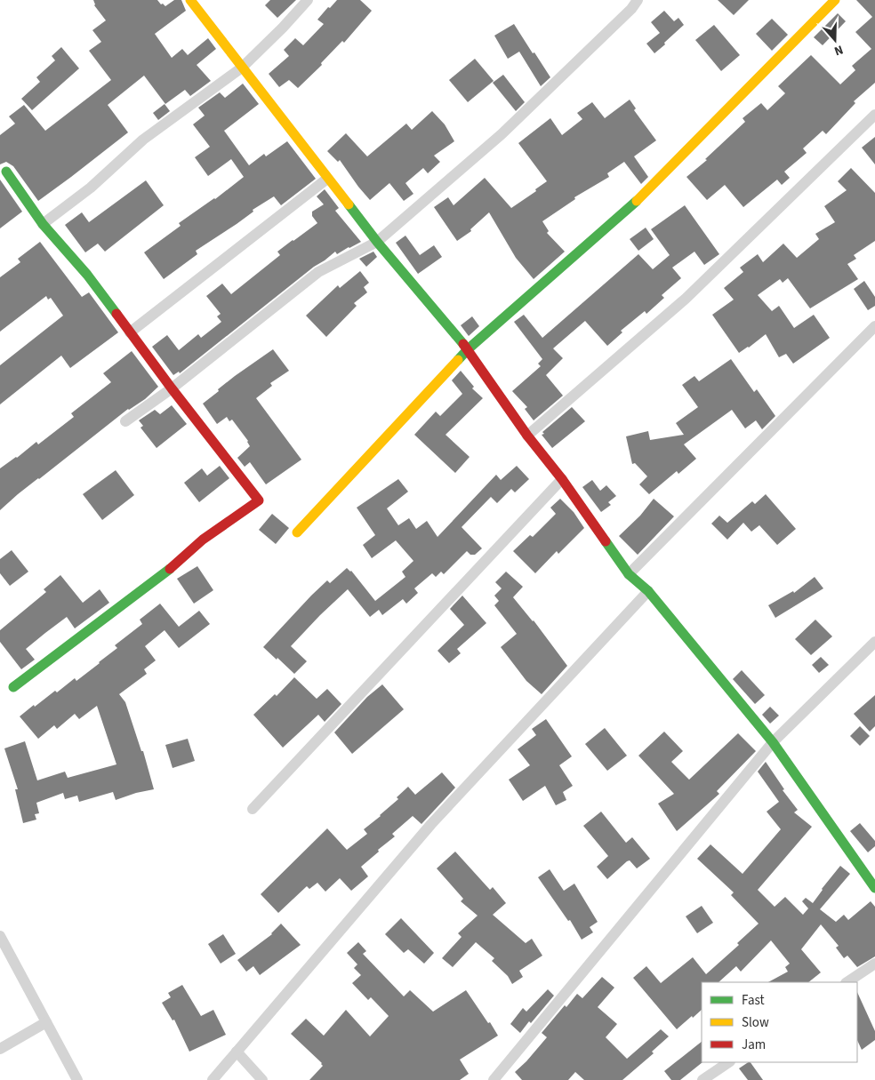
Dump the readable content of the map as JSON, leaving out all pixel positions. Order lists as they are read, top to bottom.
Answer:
{
  "legend": ["Fast", "Slow", "Jam"],
  "north": "bottom"
}
